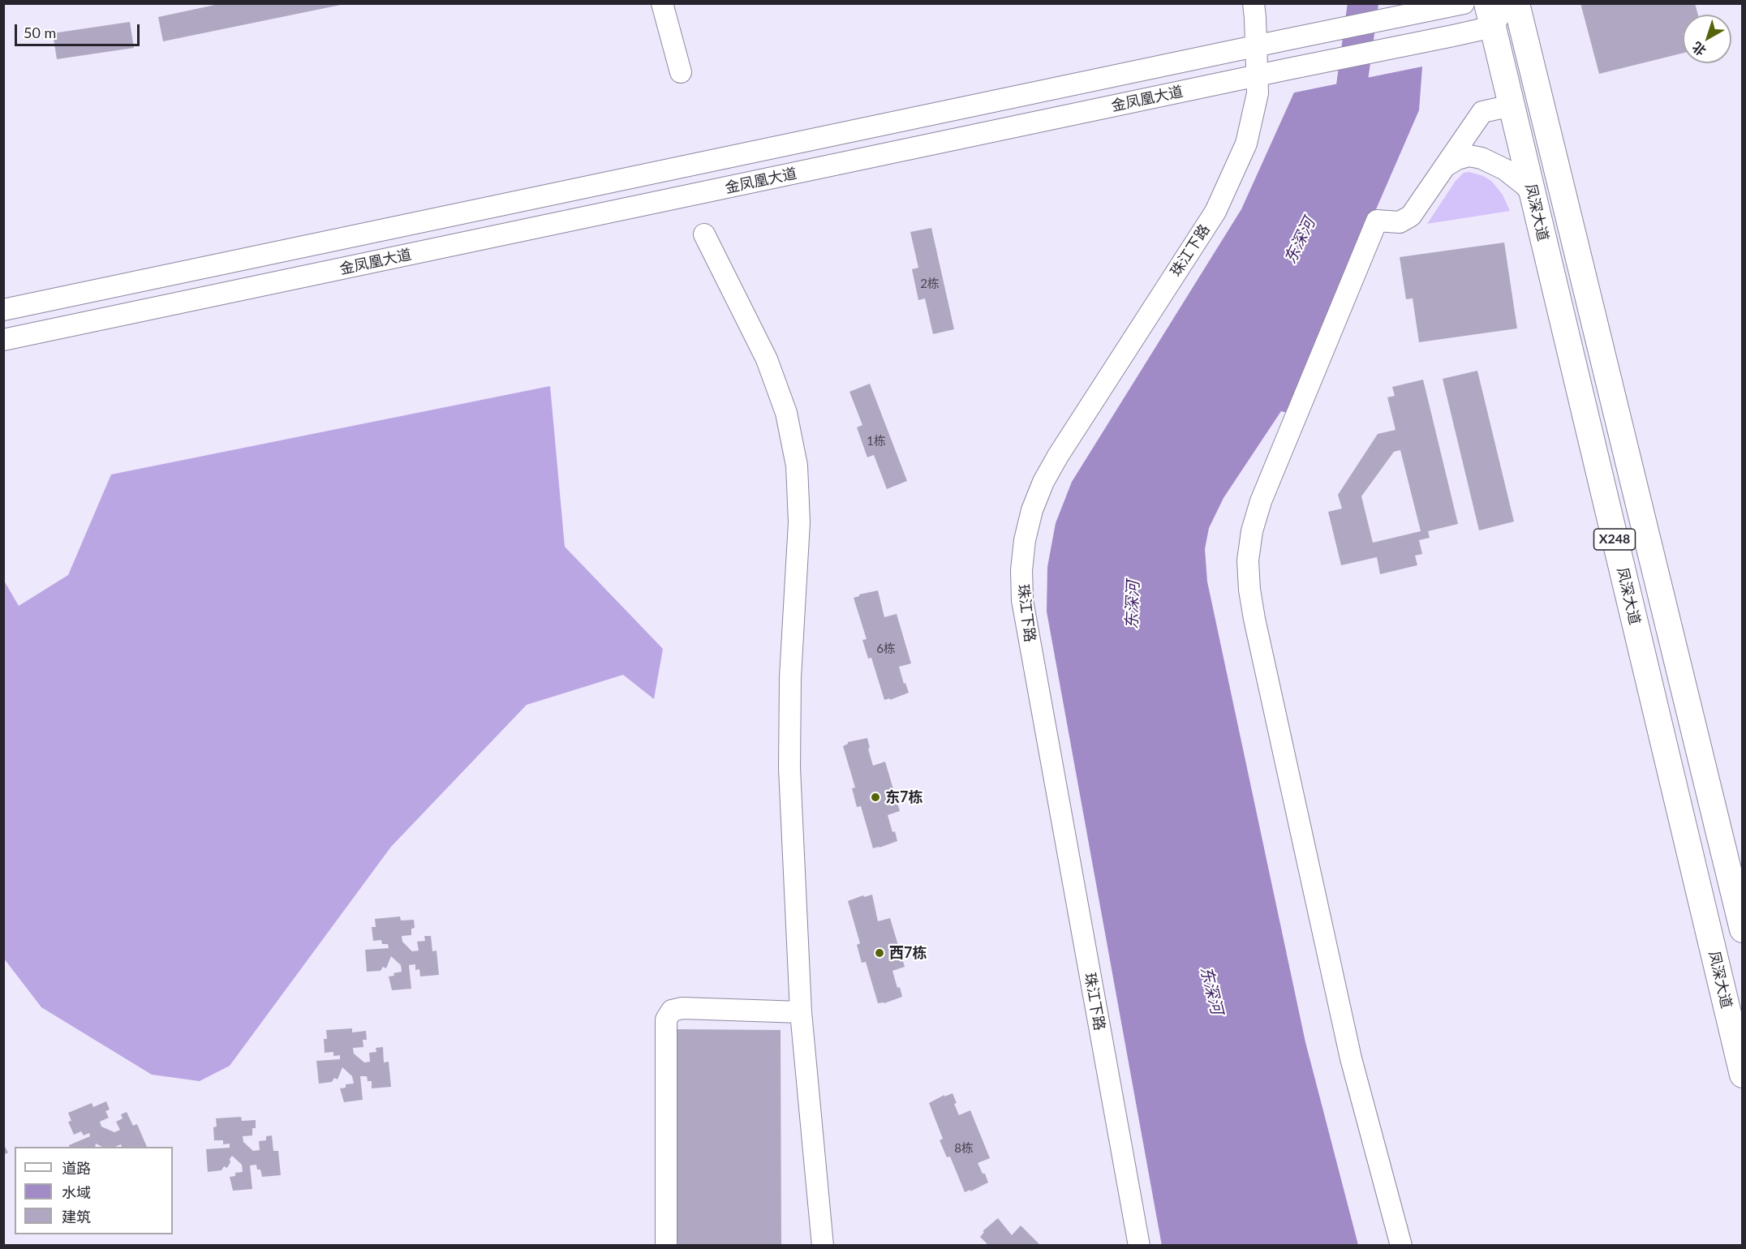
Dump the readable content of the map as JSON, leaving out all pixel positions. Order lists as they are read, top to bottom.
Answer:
{
  "streets": {
    "main road": ["凤深大道", "X248"],
    "street": ["金凤凰大道", "珠江下路"]
  },
  "crossings": [
    ["金凤凰大道", "凤深大道"],
    ["金凤凰大道", "珠江下路"]
  ],
  "water": ["东深河"],
  "places": ["东7栋", "西7栋"],
  "house_numbers": [
    "2栋",
    "1栋",
    "6栋",
    "8栋"
  ],
  "legend": ["道路", "水域", "建筑"],
  "scale_bar": "50 m",
  "north": "bottom left"
}
